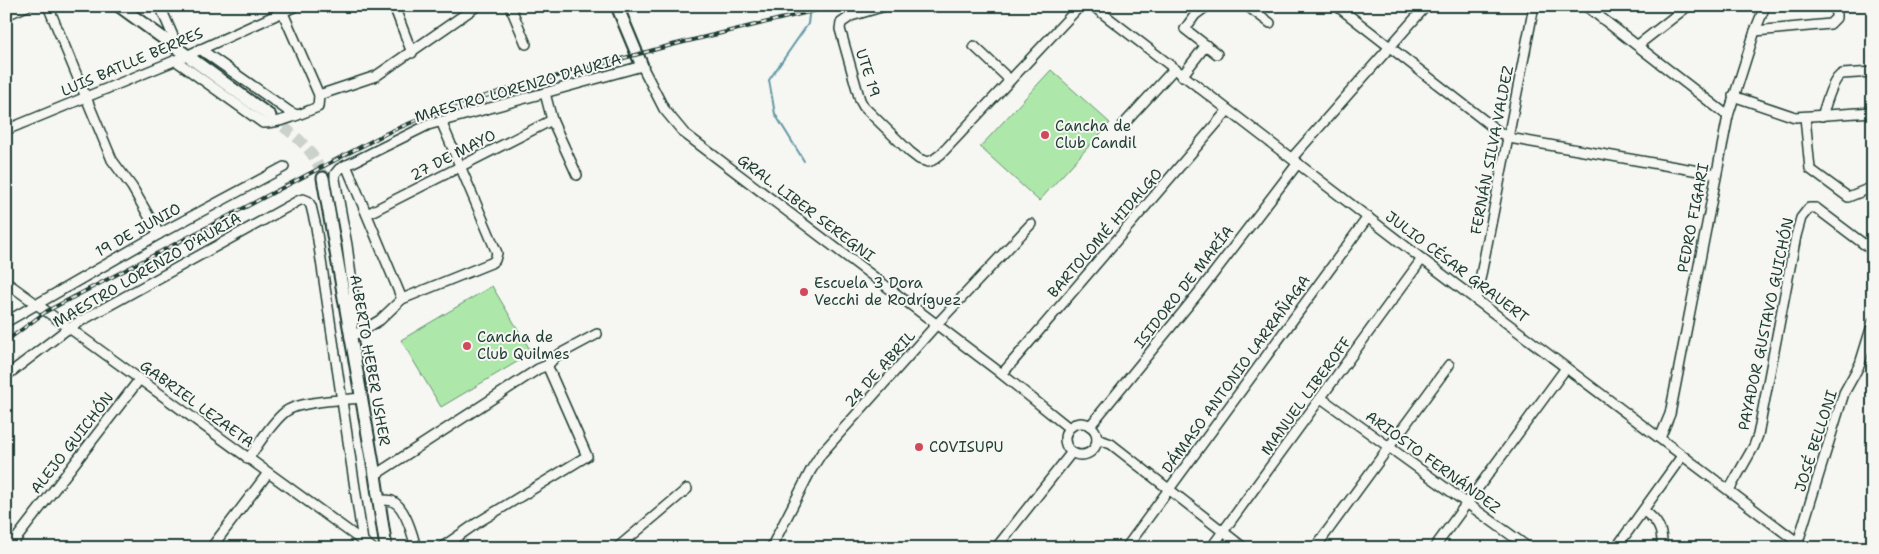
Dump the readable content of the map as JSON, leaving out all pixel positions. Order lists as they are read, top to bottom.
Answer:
{
  "streets": {
    "street": [
      "LUIS BATLLE BERRES",
      "UTE 19",
      "MAESTRO LORENZO D'AURIA",
      "FERNÁN SILVA VALDEZ",
      "27 DE MAYO",
      "GRAL. LIBER SEREGNI",
      "PEDRO FIGARI",
      "19 DE JUNIO",
      "BARTOLOMÉ HIDALGO",
      "JULIO CÉSAR GRAUERT",
      "ISIDORO DE MARÍA",
      "PAYADOR GUSTAVO GUICHÓN",
      "ALBERTO HEBER USHER",
      "24 DE ABRIL",
      "DÁMASO ANTONIO LARRAÑAGA",
      "MANUEL LIBEROFF",
      "GABRIEL LEZAETA",
      "JOSÉ BELLONI",
      "ALEJO GUICHÓN",
      "ARIOSTO FERNÁNDEZ"
    ]
  },
  "crossings": [
    ["MAESTRO LORENZO D'AURIA", "GRAL. LIBER SEREGNI"],
    ["MAESTRO LORENZO D'AURIA", "GABRIEL LEZAETA"],
    ["FERNÁN SILVA VALDEZ", "JULIO CÉSAR GRAUERT"],
    ["GRAL. LIBER SEREGNI", "BARTOLOMÉ HIDALGO"],
    ["GRAL. LIBER SEREGNI", "ISIDORO DE MARÍA"],
    ["GRAL. LIBER SEREGNI", "24 DE ABRIL"],
    ["PEDRO FIGARI", "JULIO CÉSAR GRAUERT"],
    ["19 DE JUNIO", "GABRIEL LEZAETA"],
    ["BARTOLOMÉ HIDALGO", "JULIO CÉSAR GRAUERT"],
    ["JULIO CÉSAR GRAUERT", "ISIDORO DE MARÍA"],
    ["JULIO CÉSAR GRAUERT", "PAYADOR GUSTAVO GUICHÓN"],
    ["JULIO CÉSAR GRAUERT", "DÁMASO ANTONIO LARRAÑAGA"],
    ["JULIO CÉSAR GRAUERT", "MANUEL LIBEROFF"],
    ["JULIO CÉSAR GRAUERT", "JOSÉ BELLONI"],
    ["MANUEL LIBEROFF", "ARIOSTO FERNÁNDEZ"],
    ["GABRIEL LEZAETA", "ALEJO GUICHÓN"]
  ],
  "places": [
    "Cancha de Club Candil",
    "Escuela 3 Dora Vecchi de Rodríguez",
    "Cancha de Club Quilmes",
    "COVISUPU"
  ]
}
